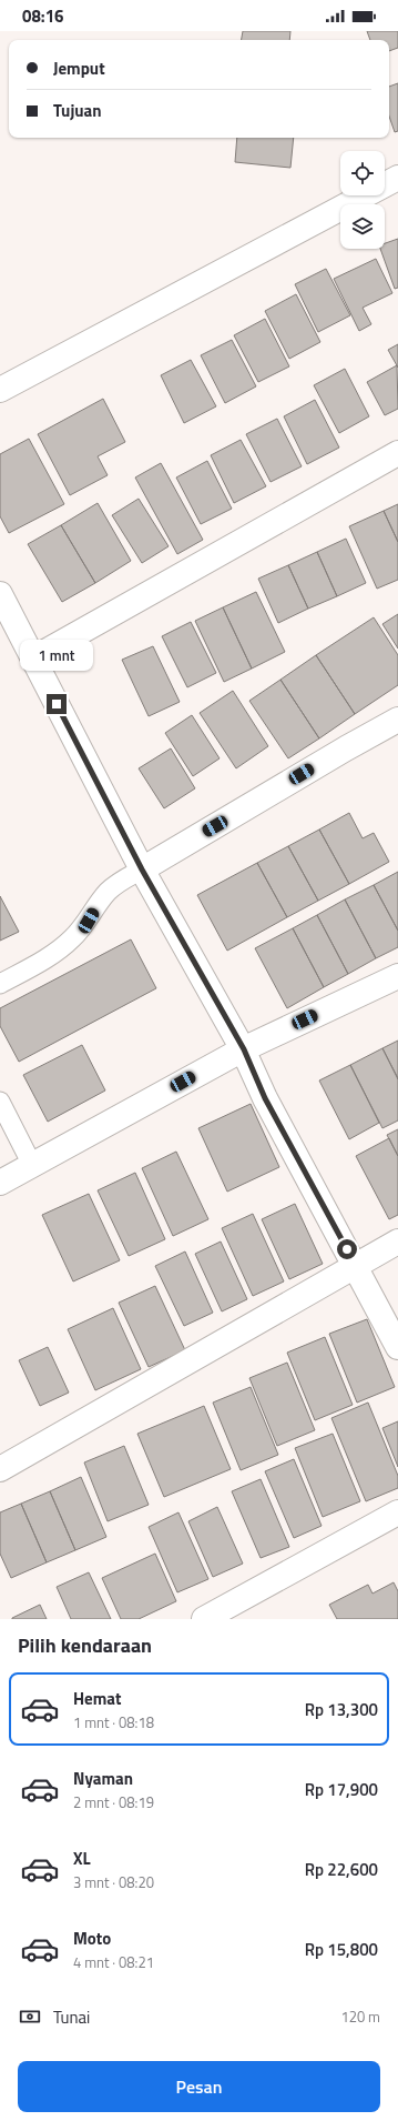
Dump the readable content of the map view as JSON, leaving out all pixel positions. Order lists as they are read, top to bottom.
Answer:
{
  "page": {
    "status": "08:16",
    "banner": ["Jemput", "Tujuan"],
    "bubble": "1 mnt",
    "heading": "Pilih kendaraan",
    "list": [
      {
        "name": "Hemat",
        "note": "1 mnt · 08:18",
        "value": "Rp 13,300"
      },
      {
        "name": "Nyaman",
        "note": "2 mnt · 08:19",
        "value": "Rp 17,900"
      },
      {
        "name": "XL",
        "note": "3 mnt · 08:20",
        "value": "Rp 22,600"
      },
      {
        "name": "Moto",
        "note": "4 mnt · 08:21",
        "value": "Rp 15,800"
      }
    ],
    "pay": ["Tunai", "120 m"],
    "buttons": "Pesan"
  }
}
